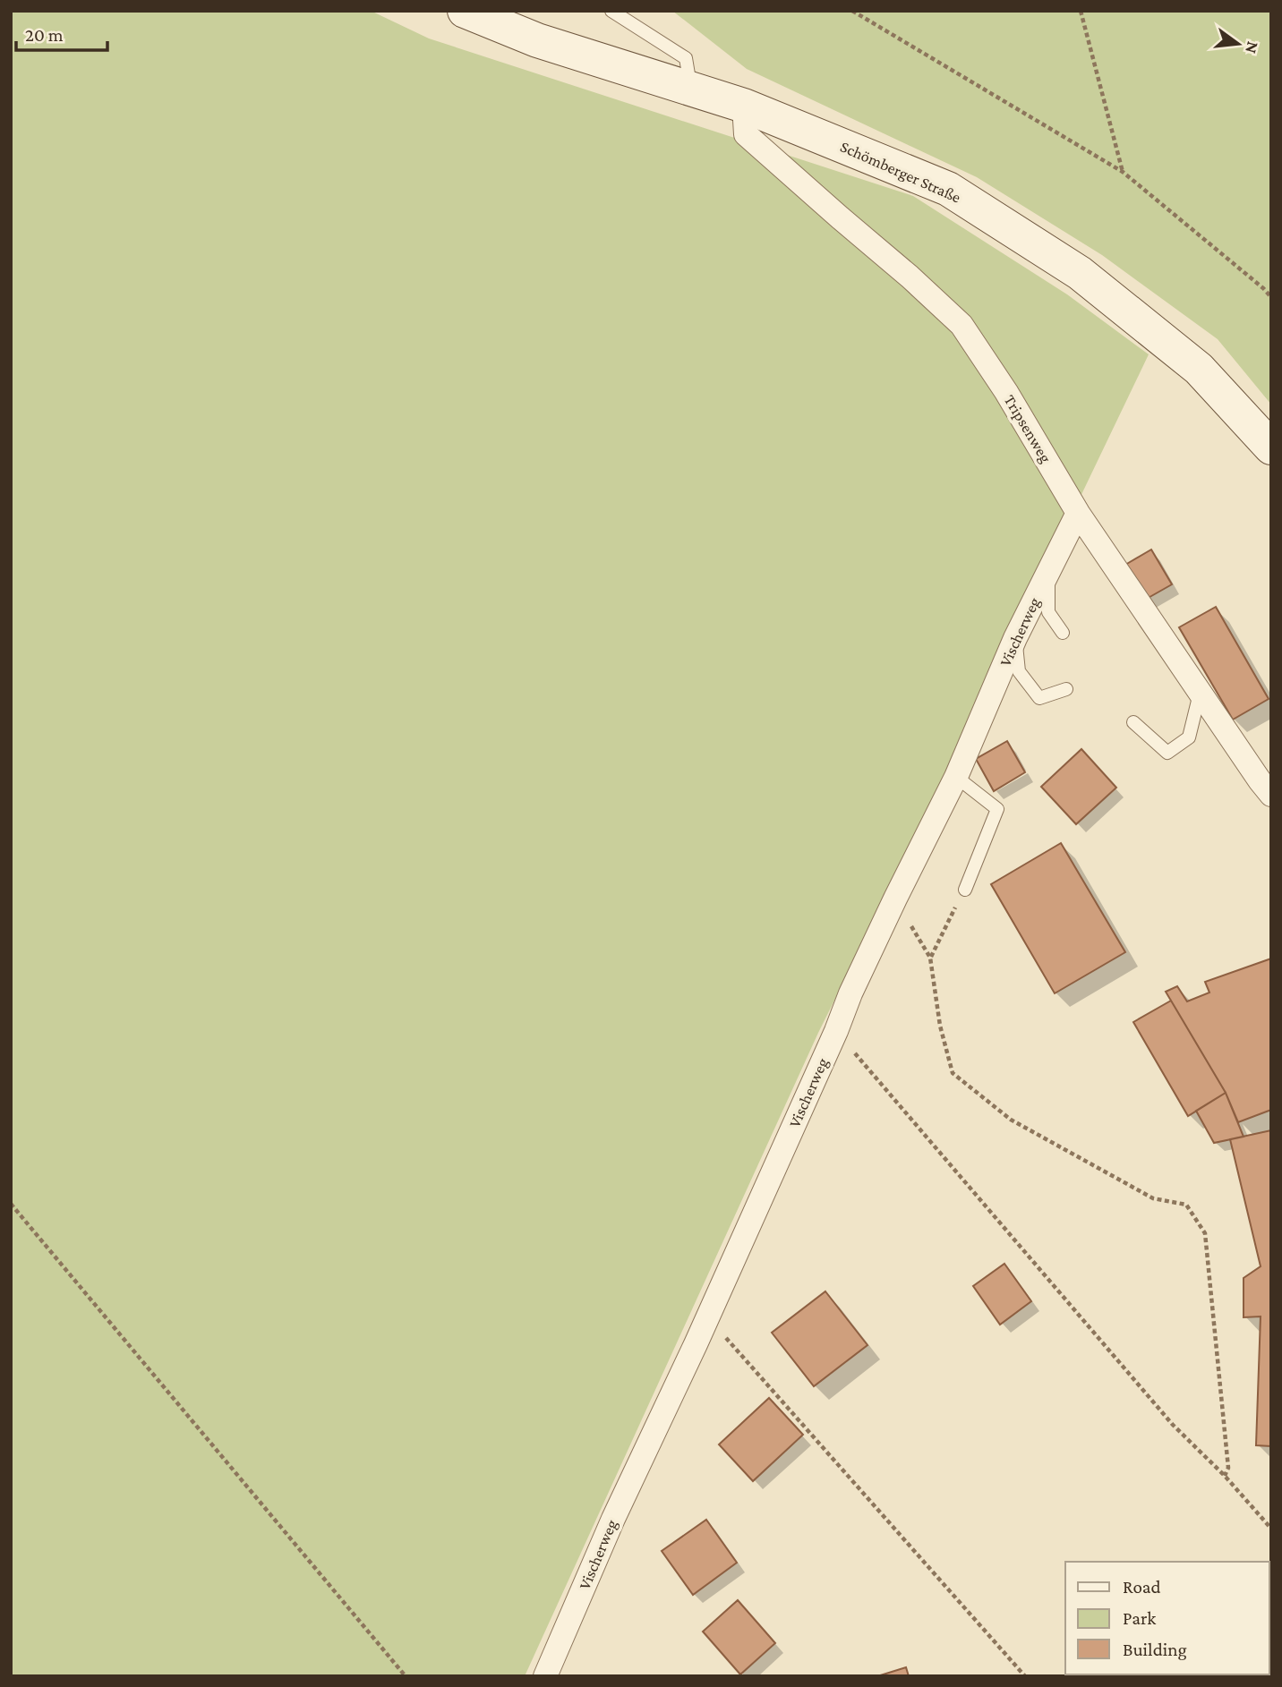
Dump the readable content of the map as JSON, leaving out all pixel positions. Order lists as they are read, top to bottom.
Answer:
{
  "streets": {
    "main road": ["Schömberger Straße"],
    "street": ["Tripsenweg", "Vischerweg"]
  },
  "crossings": [
    ["Schömberger Straße", "Tripsenweg"],
    ["Tripsenweg", "Vischerweg"]
  ],
  "legend": ["Road", "Park", "Building"],
  "scale_bar": "20 m",
  "north": "right"
}
